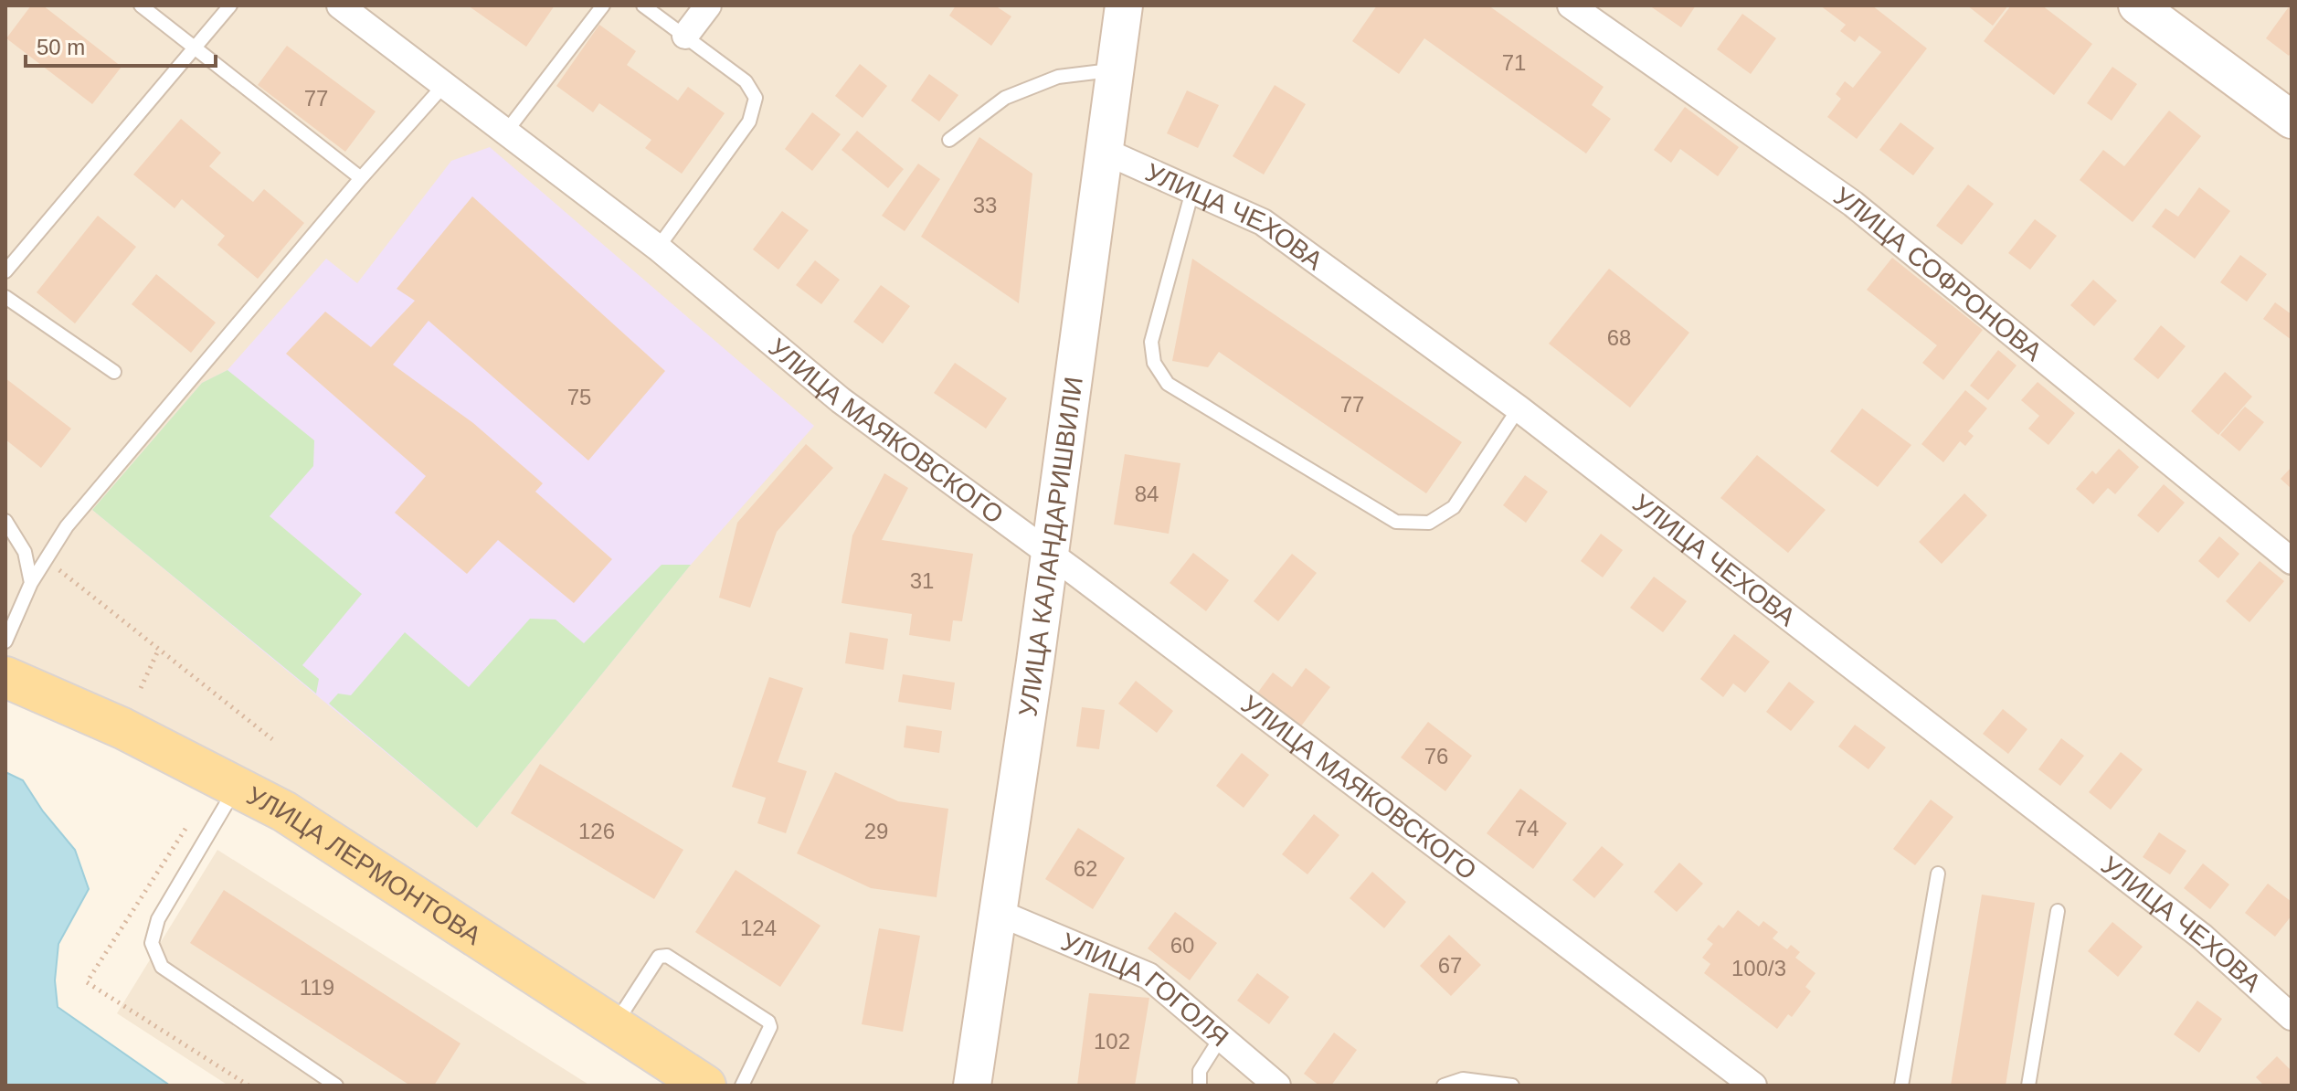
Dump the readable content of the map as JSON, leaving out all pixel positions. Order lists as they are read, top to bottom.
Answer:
{
  "streets": {
    "main road": ["УЛИЦА ЛЕРМОНТОВА"],
    "street": [
      "УЛИЦА ЧЕХОВА",
      "УЛИЦА СОФРОНОВА",
      "УЛИЦА МАЯКОВСКОГО",
      "УЛИЦА КАЛАНДАРИШВИЛИ",
      "УЛИЦА ГОГОЛЯ"
    ]
  },
  "crossings": [
    ["УЛИЦА ЧЕХОВА", "УЛИЦА КАЛАНДАРИШВИЛИ"],
    ["УЛИЦА МАЯКОВСКОГО", "УЛИЦА КАЛАНДАРИШВИЛИ"],
    ["УЛИЦА КАЛАНДАРИШВИЛИ", "УЛИЦА ГОГОЛЯ"]
  ],
  "house_numbers": [
    "71",
    "77",
    "33",
    "68",
    "75",
    "77",
    "84",
    "31",
    "76",
    "74",
    "126",
    "29",
    "62",
    "124",
    "60",
    "67",
    "100/3",
    "119",
    "102"
  ],
  "scale_bar": "50 m"
}
